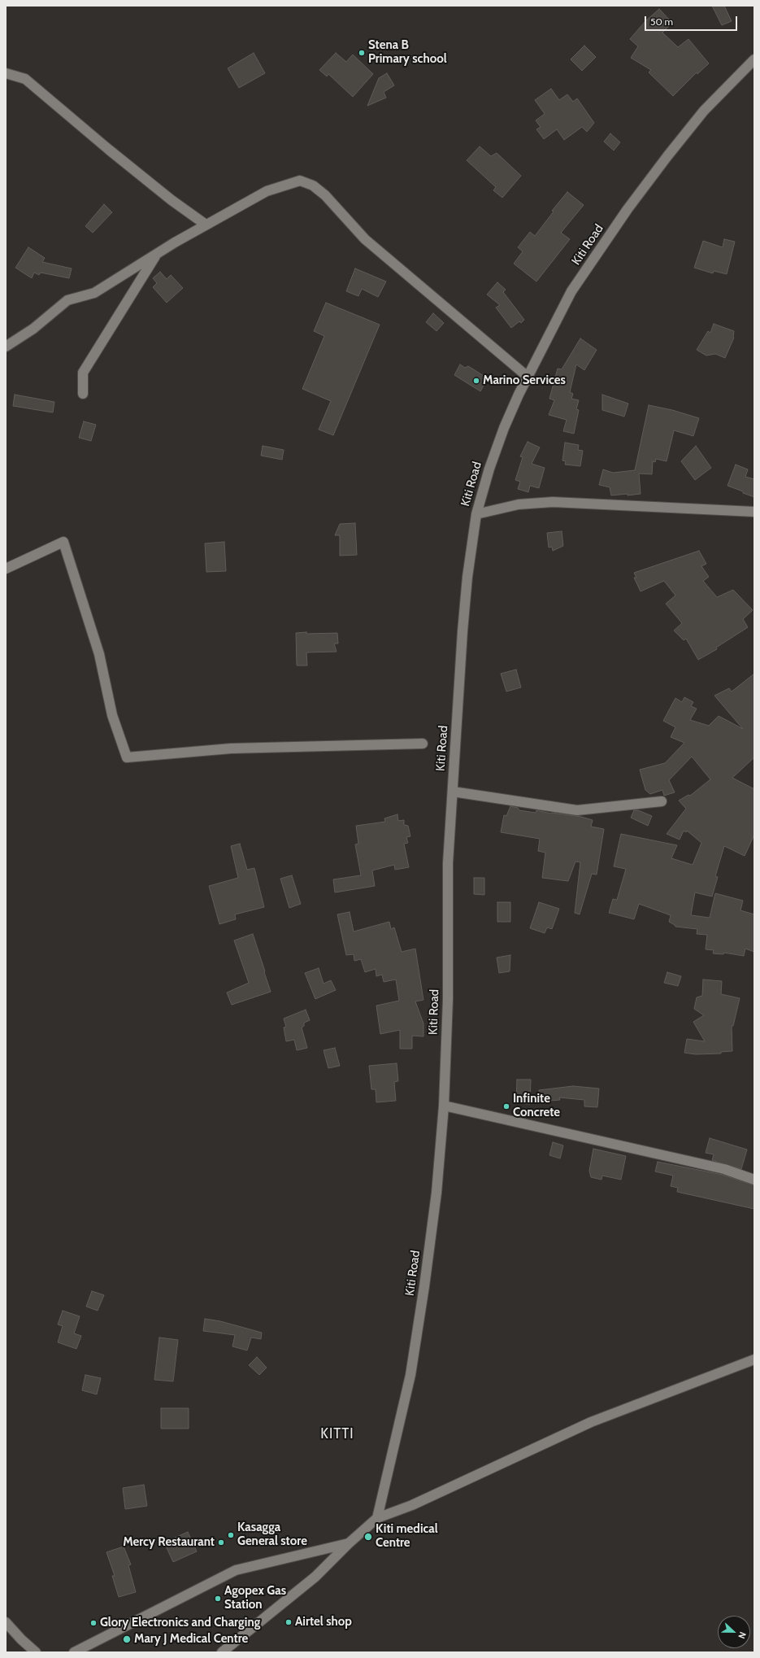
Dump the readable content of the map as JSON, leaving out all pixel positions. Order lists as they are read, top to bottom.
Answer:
{
  "streets": {
    "street": ["Kiti Road"]
  },
  "districts": ["KITTI"],
  "places": [
    "Stena B Primary school",
    "Marino Services",
    "Infinite Concrete",
    "Kasagga General store",
    "Kiti medical Centre",
    "Mercy Restaurant",
    "Agopex Gas Station",
    "Airtel shop",
    "Glory Electronics and Charging",
    "Mary J Medical Centre"
  ],
  "scale_bar": "50 m",
  "north": "right"
}
